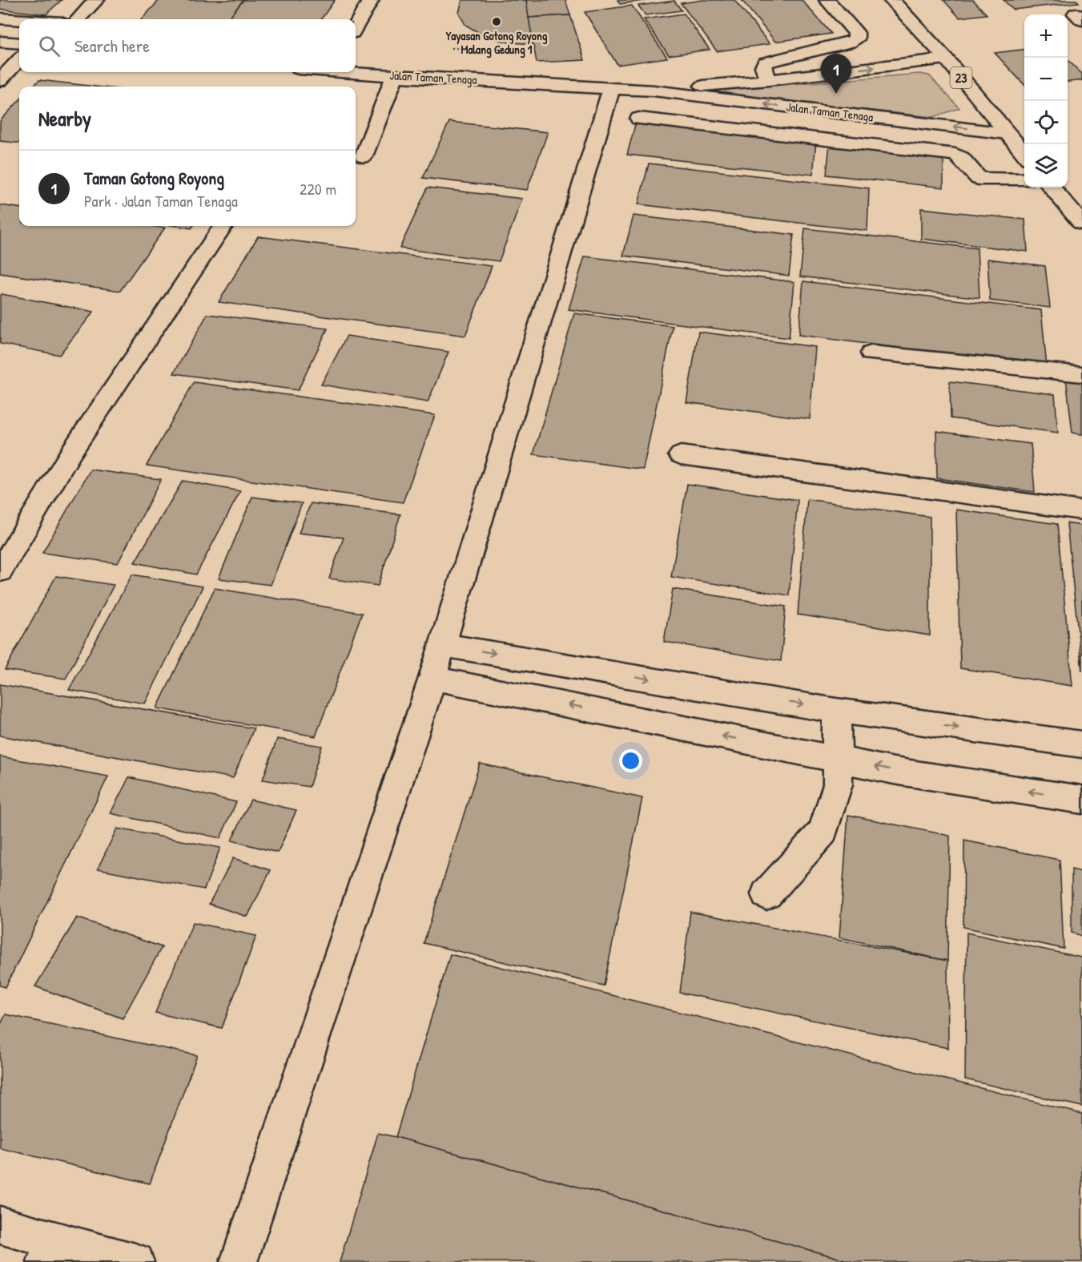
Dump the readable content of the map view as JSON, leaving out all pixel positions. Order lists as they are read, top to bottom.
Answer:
{
  "streets": {
    "main road": ["Jalan Taman Tenaga", "23"]
  },
  "crossings": [
    ["Jalan Taman Tenaga", "23"]
  ],
  "places": ["Yayasan Gotong Royong Malang Gedung 1"],
  "page": {
    "map_buttons": ["+", "−"],
    "search": "Search here",
    "pins": "1",
    "heading": "Nearby",
    "list": [
      {
        "mark": "1",
        "name": "Taman Gotong Royong",
        "note": "Park · Jalan Taman Tenaga",
        "value": "220 m"
      }
    ]
  }
}
